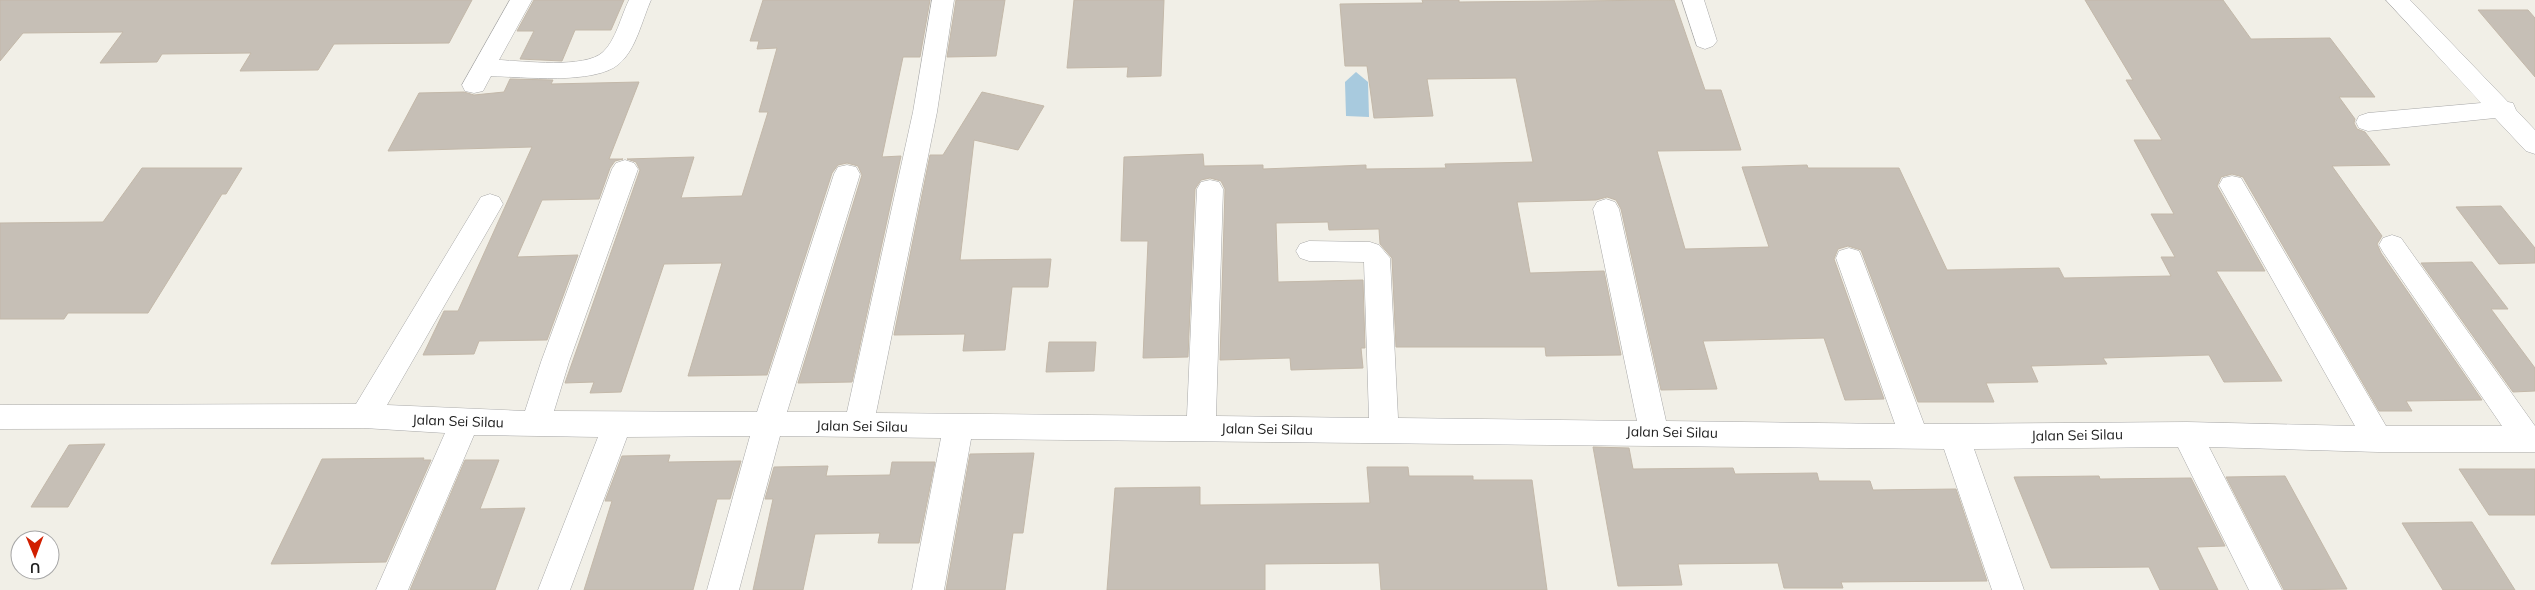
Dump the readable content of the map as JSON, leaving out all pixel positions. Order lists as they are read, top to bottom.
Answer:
{
  "streets": {
    "street": ["Jalan Sei Silau"]
  },
  "north": "bottom"
}
